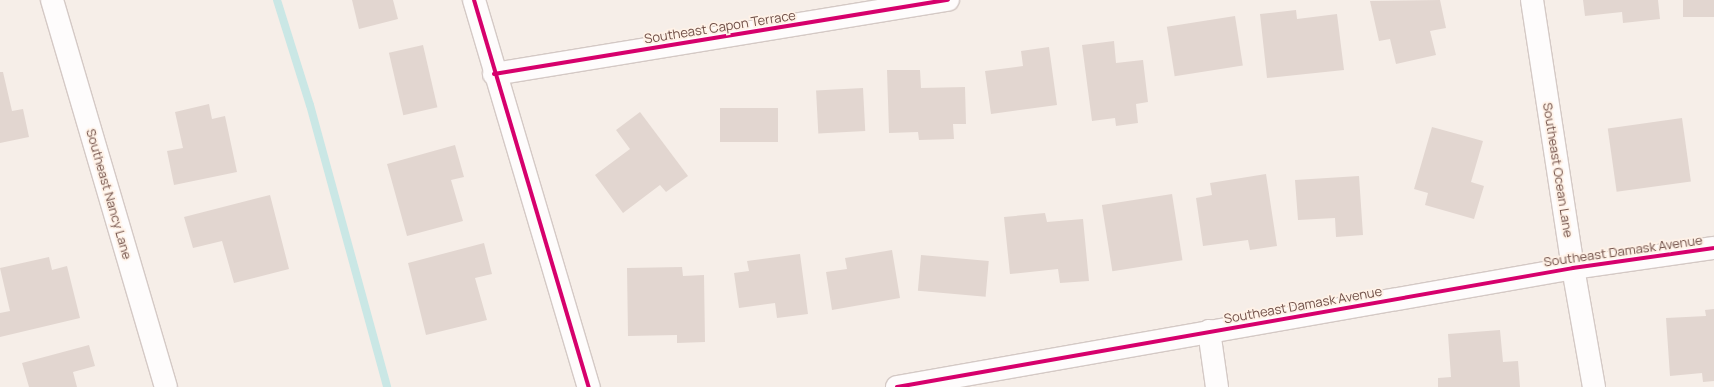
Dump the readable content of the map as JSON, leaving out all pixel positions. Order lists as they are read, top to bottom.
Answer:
{
  "streets": {
    "street": [
      "Southeast Capon Terrace",
      "Southeast Ocean Lane",
      "Southeast Nancy Lane",
      "Southeast Damask Avenue"
    ]
  },
  "crossings": [
    ["Southeast Ocean Lane", "Southeast Damask Avenue"]
  ]
}
